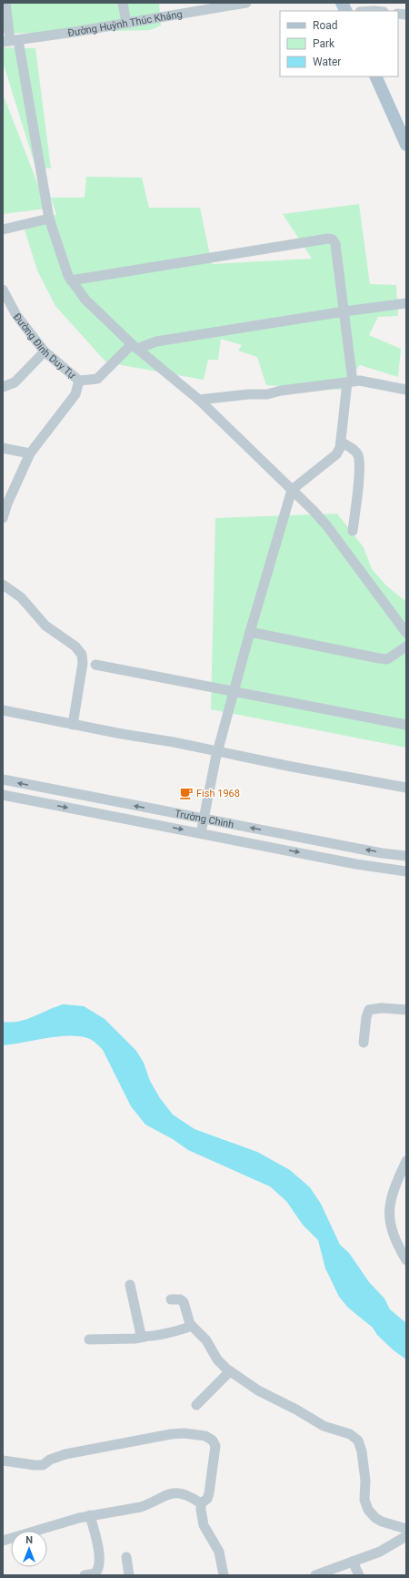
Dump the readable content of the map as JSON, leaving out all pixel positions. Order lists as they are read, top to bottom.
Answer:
{
  "streets": {
    "street": ["Đường Huỳnh Thúc Kháng", "Đường Đinh Duy Tự", "Trường Chinh"]
  },
  "places": {
    "cafe": ["Fish 1968"]
  },
  "legend": ["Road", "Park", "Water"],
  "north": "top"
}
